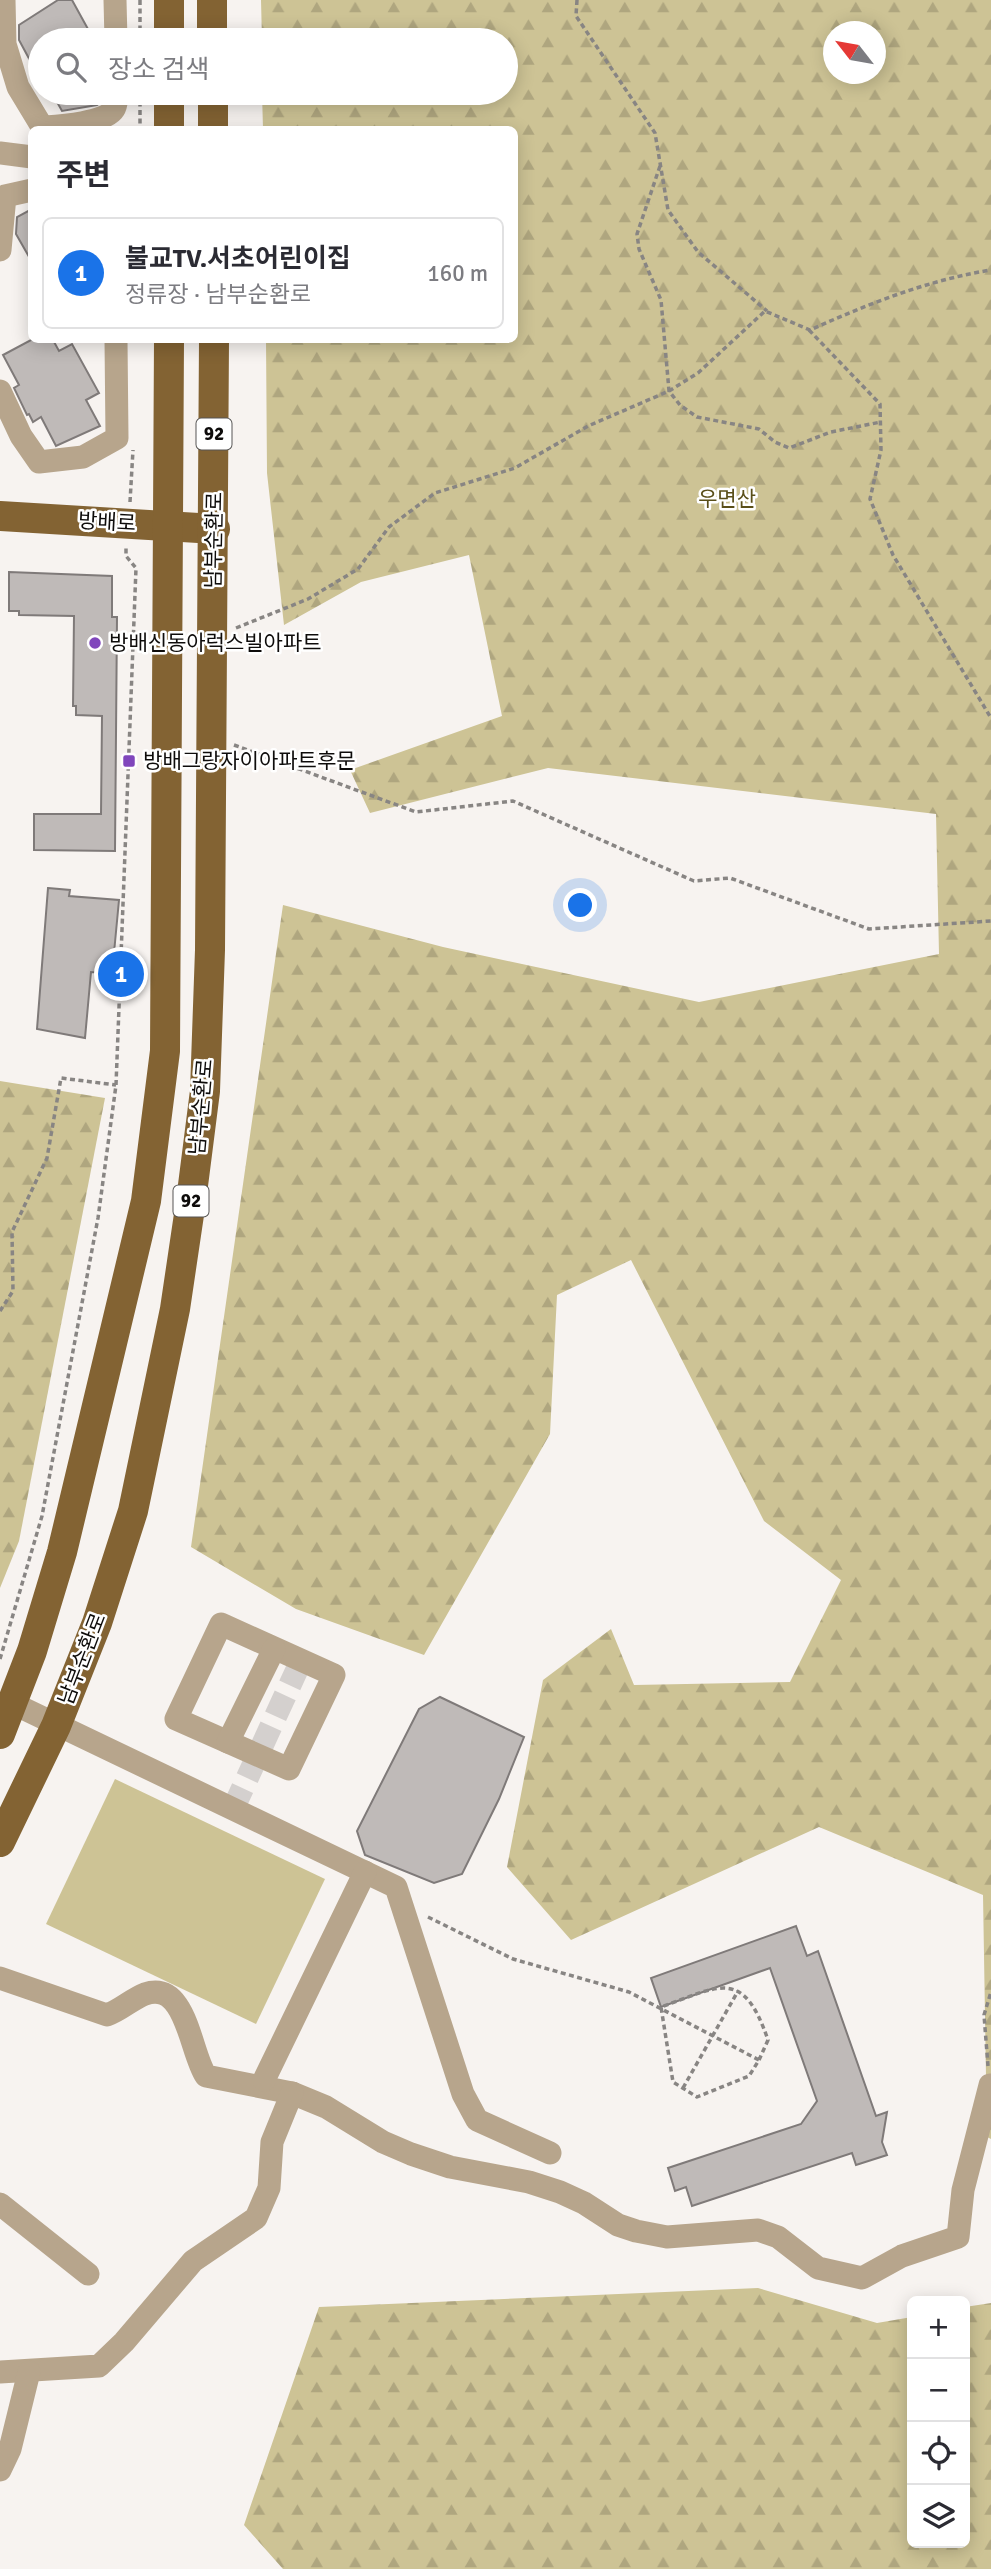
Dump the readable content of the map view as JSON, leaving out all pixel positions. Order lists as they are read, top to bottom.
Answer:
{
  "streets": {
    "main road": ["92", "방배로", "남부순환로"]
  },
  "crossings": [
    ["방배로", "남부순환로"]
  ],
  "parks": ["우면산"],
  "places": {
    "other": ["방배신동아럭스빌아파트"],
    "transit": ["방배그랑자이아파트후문"]
  },
  "north": "top left",
  "page": {
    "search": "장소 검색",
    "heading": "주변",
    "list": [
      {
        "mark": "1",
        "name": "불교TV.서초어린이집",
        "note": "정류장 · 남부순환로",
        "value": "160 m"
      }
    ],
    "pins": "1",
    "map_buttons": ["+", "−"]
  }
}
